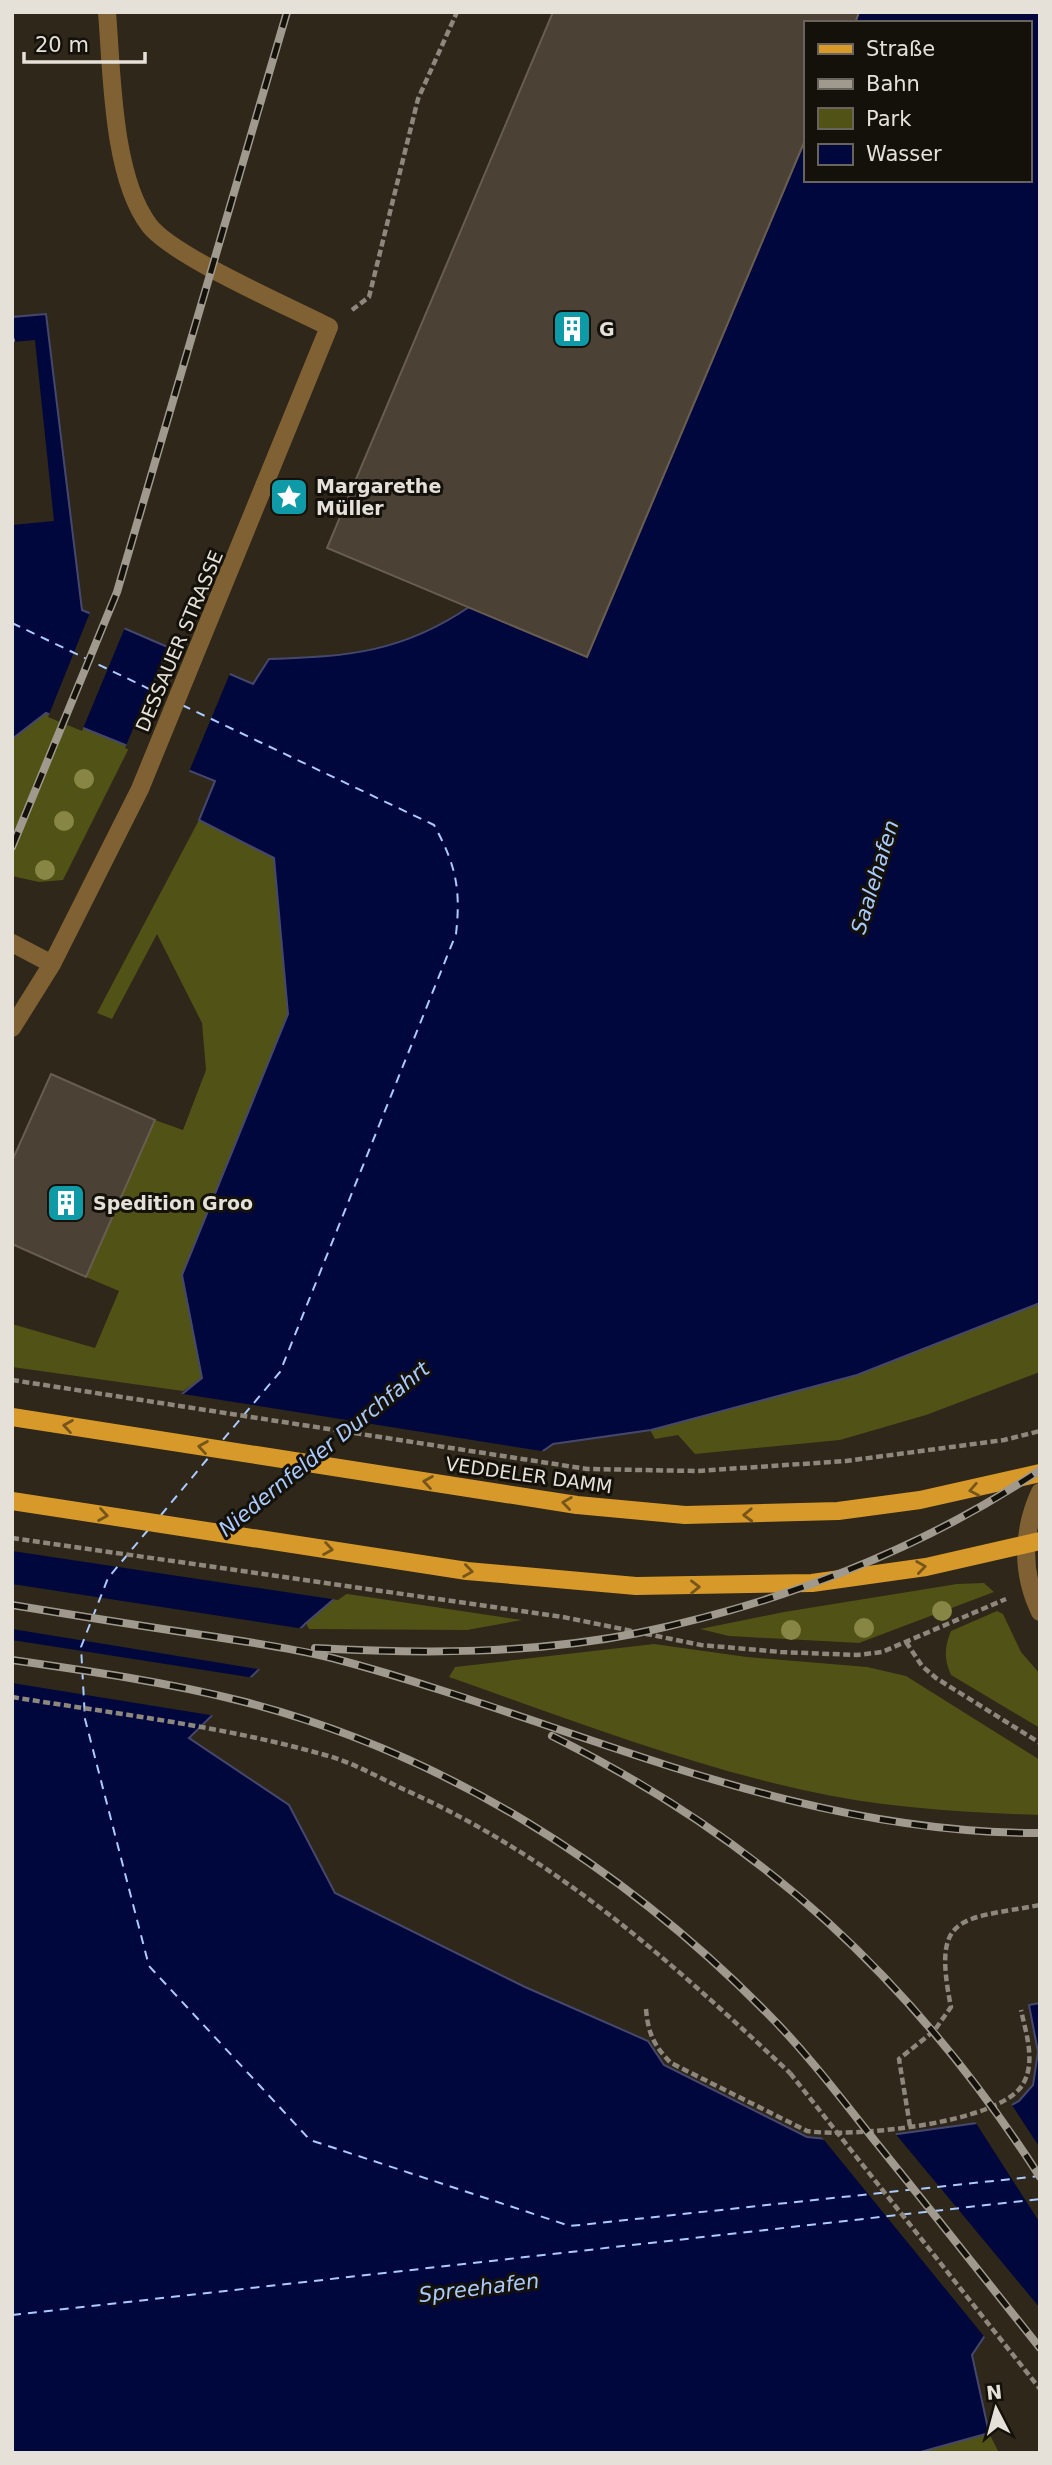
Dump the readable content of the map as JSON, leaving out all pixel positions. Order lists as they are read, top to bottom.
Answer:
{
  "streets": {
    "main road": ["VEDDELER DAMM"],
    "street": ["DESSAUER STRASSE"]
  },
  "water": ["Saalehafen", "Niedernfelder Durchfahrt", "Spreehafen"],
  "places": {
    "building": ["G", "Spedition Groo"],
    "place": ["Margarethe Müller"]
  },
  "legend": [
    "Straße",
    "Bahn",
    "Park",
    "Wasser"
  ],
  "scale_bar": "20 m",
  "north": "top"
}
